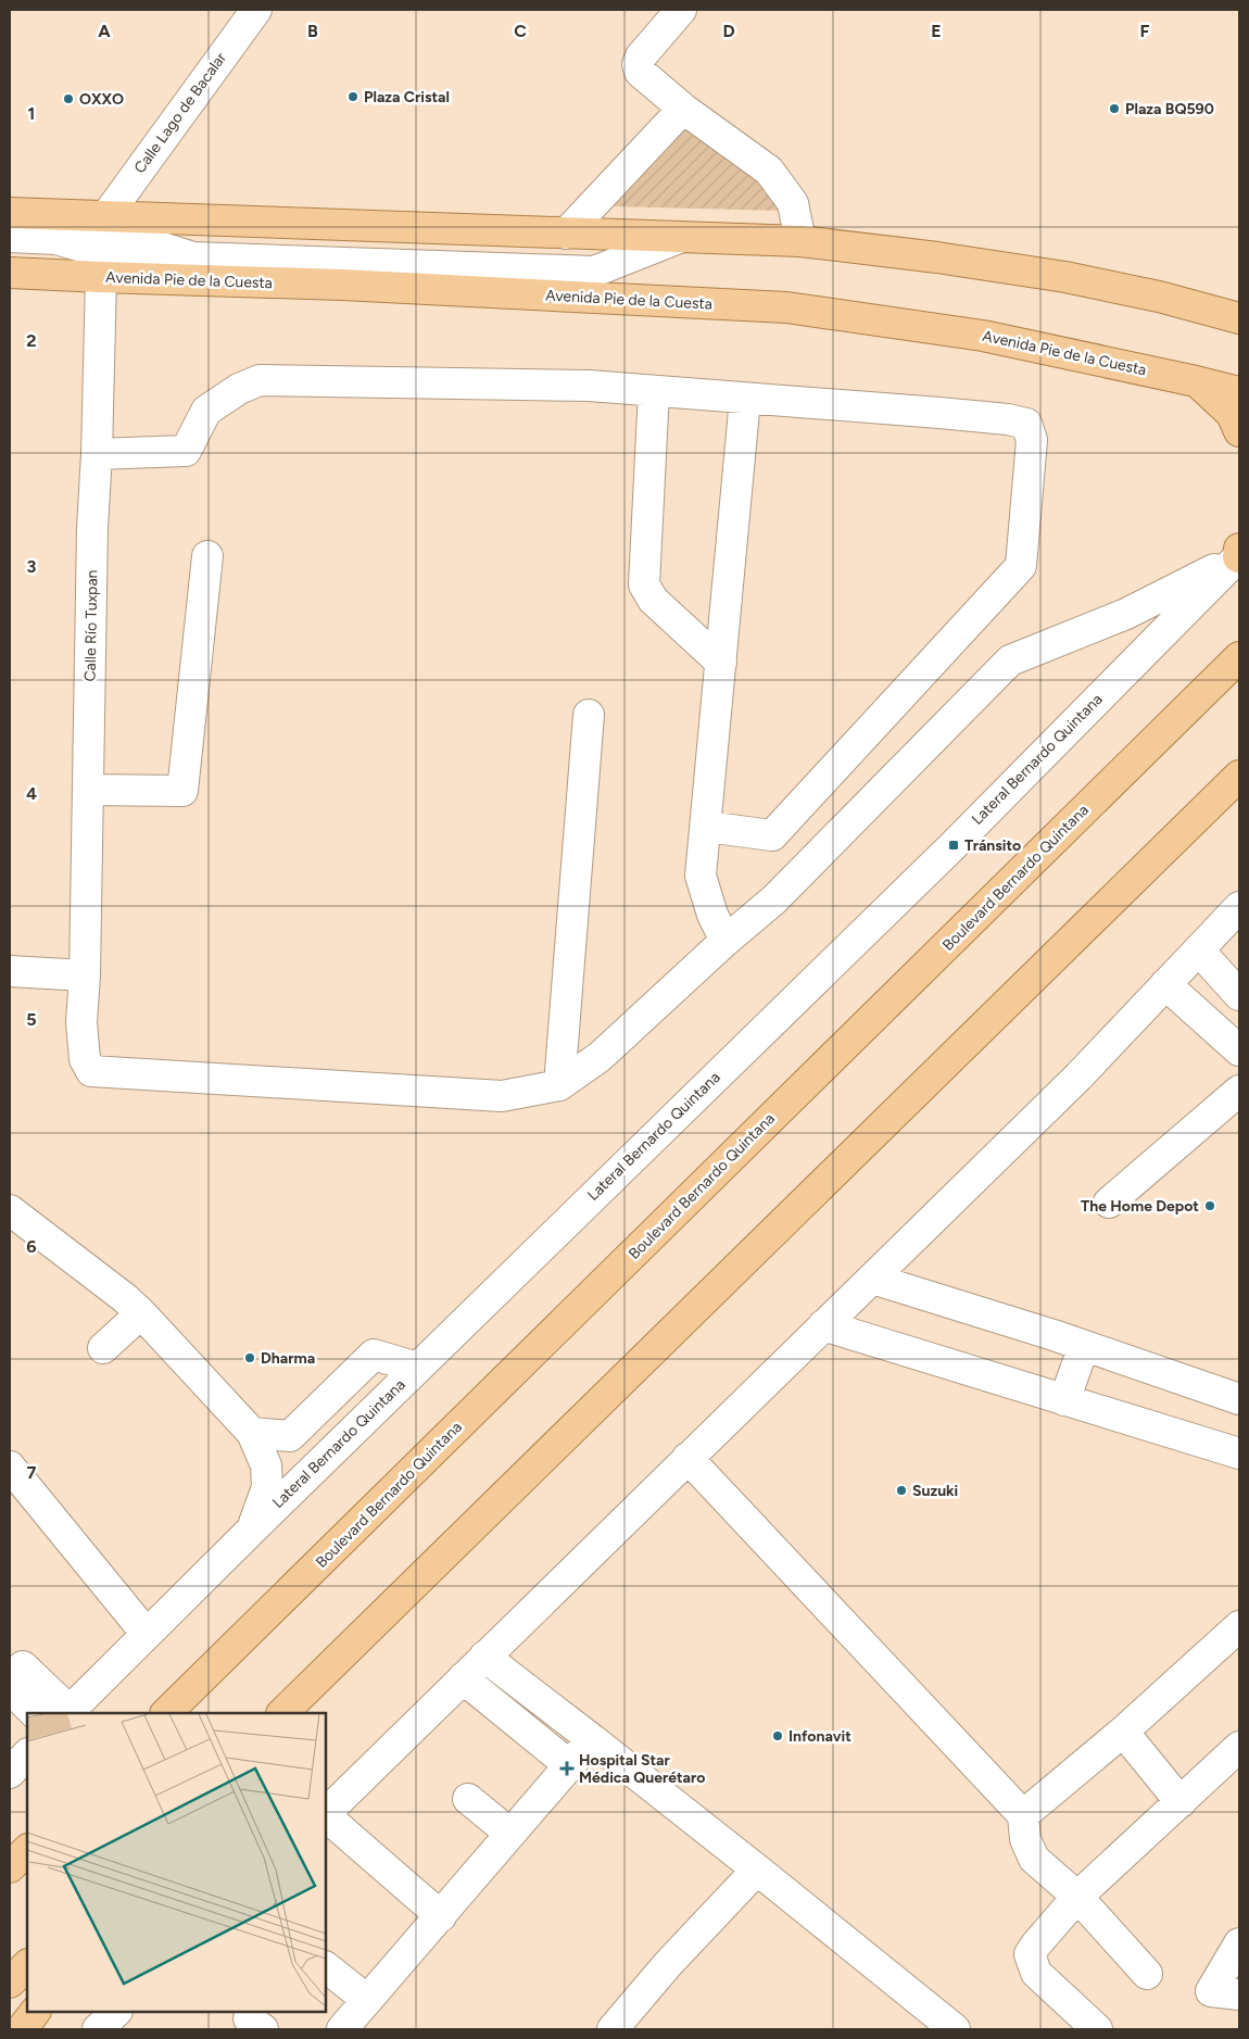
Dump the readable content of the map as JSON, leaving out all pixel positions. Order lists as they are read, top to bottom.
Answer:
{
  "streets": {
    "main road": ["Avenida Pie de la Cuesta", "Boulevard Bernardo Quintana"],
    "street": ["Calle Lago de Bacalar", "Calle Río Tuxpan", "Lateral Bernardo Quintana"]
  },
  "crossings": [
    ["Avenida Pie de la Cuesta", "Calle Río Tuxpan"]
  ],
  "places": {
    "other": [
      "Plaza Cristal",
      "OXXO",
      "Plaza BQ590",
      "The Home Depot",
      "Dharma",
      "Suzuki",
      "Infonavit"
    ],
    "transit": ["Tránsito"],
    "health": ["Hospital Star Médica Querétaro"]
  },
  "grid": {
    "columns": [
      "A",
      "B",
      "C",
      "D",
      "E",
      "F"
    ],
    "rows": [
      "1",
      "2",
      "3",
      "4",
      "5",
      "6",
      "7"
    ]
  }
}
